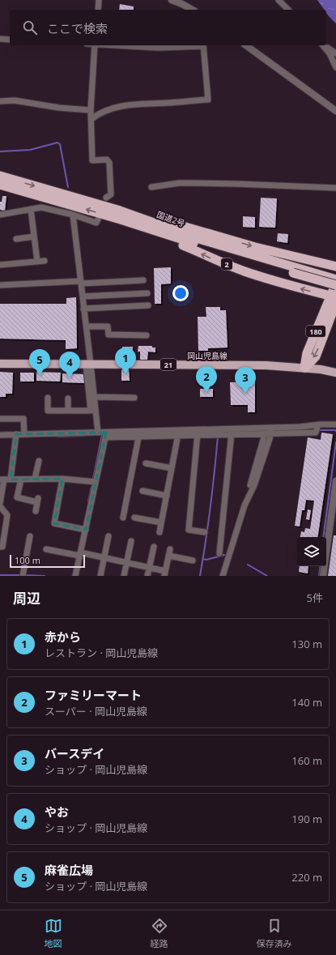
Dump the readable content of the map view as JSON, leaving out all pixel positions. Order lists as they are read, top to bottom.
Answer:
{
  "streets": {
    "highway": ["国道2号", "2", "180"],
    "main road": ["岡山児島線", "21"]
  },
  "crossings": [
    ["国道2号", "2"],
    ["国道2号", "180"],
    ["2", "180"],
    ["180", "岡山児島線"]
  ],
  "scale_bar": "100 m",
  "page": {
    "search": "ここで検索",
    "pins": [
      "1",
      "5",
      "4",
      "2",
      "3"
    ],
    "scale": "100 m",
    "heading": ["周辺", "5件"],
    "list": [
      {
        "mark": "1",
        "name": "赤から",
        "note": "レストラン · 岡山児島線",
        "value": "130 m"
      },
      {
        "mark": "2",
        "name": "ファミリーマート",
        "note": "スーパー · 岡山児島線",
        "value": "140 m"
      },
      {
        "mark": "3",
        "name": "バースデイ",
        "note": "ショップ · 岡山児島線",
        "value": "160 m"
      },
      {
        "mark": "4",
        "name": "やお",
        "note": "ショップ · 岡山児島線",
        "value": "190 m"
      },
      {
        "mark": "5",
        "name": "麻雀広場",
        "note": "ショップ · 岡山児島線",
        "value": "220 m"
      }
    ],
    "nav": ["地図", "経路", "保存済み"]
  }
}
